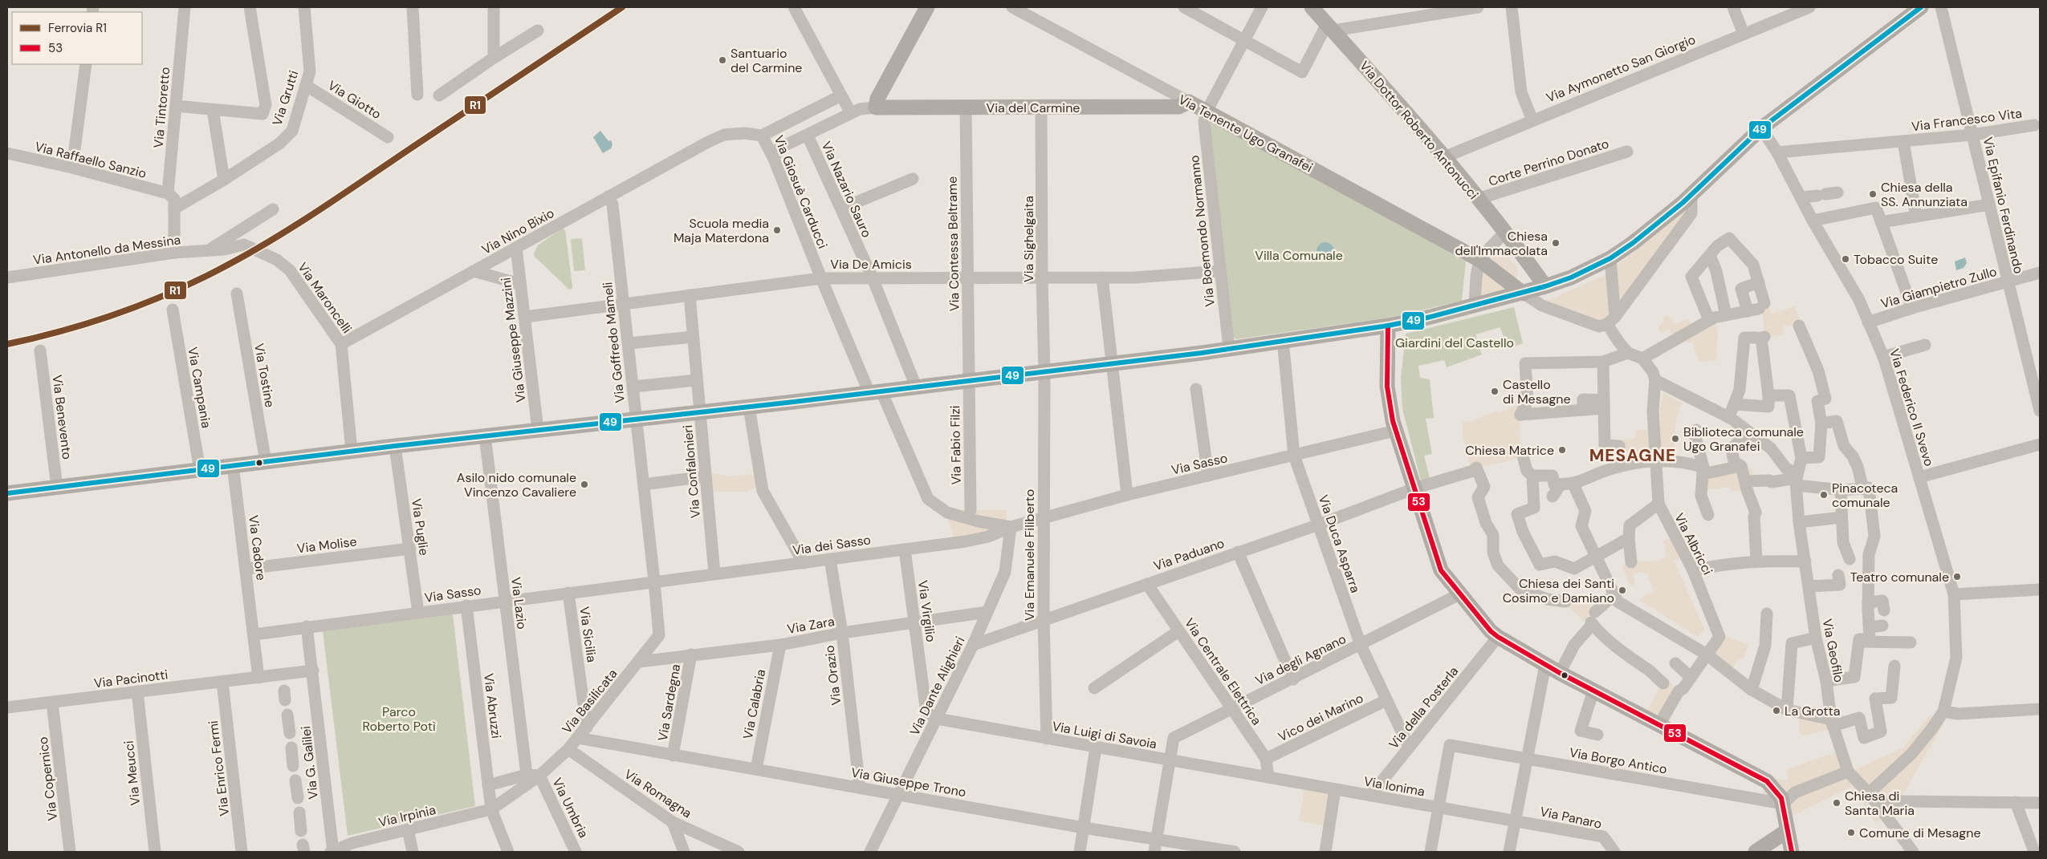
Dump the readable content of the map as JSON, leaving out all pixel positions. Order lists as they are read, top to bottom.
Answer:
{
  "streets": {
    "main road": ["Via del Carmine", "Via Dottor Roberto Antonucci", "Via Tenente Ugo Granafei"],
    "street": [
      "Via Aymonetto San Giorgio",
      "Via Grutti",
      "Via Giotto",
      "Via Tintoretto",
      "Via Francesco Vita",
      "Via Raffaello Sanzio",
      "Corte Perrino Donato",
      "Via Nazario Sauro",
      "Via Giosuè Carducci",
      "Via Epifanio Ferdinando",
      "Via Nino Bixio",
      "Via Boemondo Normanno",
      "Via Sighelgaita",
      "Via Contessa Beltrame",
      "Via Antonello da Messina",
      "Via De Amicis",
      "Via Giampietro Zullo",
      "Via Maroncelli",
      "Via Giuseppe Mazzini",
      "Via Goffredo Mameli",
      "Via Tostine",
      "Via Campania",
      "Via Federico II Svevo",
      "Via Benevento",
      "Via Fabio Filzi",
      "Via Sasso",
      "Via Confalonieri",
      "Via Puglie",
      "Via Duca Asparra",
      "Via Albricci",
      "Via Molise",
      "Via dei Sasso",
      "Via Cadore",
      "Via Paduano",
      "Via Emanuele Filiberto",
      "Via Lazio",
      "Via Virgilio",
      "Via Zara",
      "Via Sicilia",
      "Via Geofilo",
      "Via degli Agnano",
      "Via Centrale Elettrica",
      "Via Orazio",
      "Via Pacinotti",
      "Via Dante Alighieri",
      "Via Basilicata",
      "Via Sardegna",
      "Via Calabria",
      "Via Abruzzi",
      "Via della Posterla",
      "Vico dei Marino",
      "Via Luigi di Savoia",
      "Via Borgo Antico",
      "Via G. Galilei",
      "Via Enrico Fermi",
      "Via Meucci",
      "Via Copernico",
      "Via Giuseppe Trono",
      "Via Ionima",
      "Via Romagna",
      "Via Umbria",
      "Via Irpinia",
      "Via Panaro"
    ]
  },
  "crossings": [
    ["Via Aymonetto San Giorgio", "Via Dottor Roberto Antonucci"],
    ["Via Grutti", "Via Giotto"],
    ["Via Grutti", "Via Tintoretto"],
    ["Via Tintoretto", "Via Raffaello Sanzio"],
    ["Via del Carmine", "Via Tenente Ugo Granafei"],
    ["Via del Carmine", "Via Sighelgaita"],
    ["Via del Carmine", "Via Contessa Beltrame"],
    ["Via Francesco Vita", "Via Epifanio Ferdinando"],
    ["Via Francesco Vita", "Via Federico II Svevo"],
    ["Via Dottor Roberto Antonucci", "Corte Perrino Donato"],
    ["Via Tenente Ugo Granafei", "Via Boemondo Normanno"],
    ["Via Nazario Sauro", "Via De Amicis"],
    ["Via Giosuè Carducci", "Via Nino Bixio"],
    ["Via Giosuè Carducci", "Via De Amicis"],
    ["Via Giosuè Carducci", "Via Sasso"],
    ["Via Giosuè Carducci", "Via dei Sasso"],
    ["Via Giosuè Carducci", "Via Dante Alighieri"],
    ["Via Epifanio Ferdinando", "Via Giampietro Zullo"],
    ["Via Nino Bixio", "Via Maroncelli"],
    ["Via Nino Bixio", "Via Giuseppe Mazzini"],
    ["Via Nino Bixio", "Via Goffredo Mameli"],
    ["Via Boemondo Normanno", "Via De Amicis"],
    ["Via Sighelgaita", "Via De Amicis"],
    ["Via Sighelgaita", "Via Emanuele Filiberto"],
    ["Via Contessa Beltrame", "Via De Amicis"],
    ["Via Contessa Beltrame", "Via Fabio Filzi"],
    ["Via Antonello da Messina", "Via Maroncelli"],
    ["Via De Amicis", "Via Giuseppe Mazzini"],
    ["Via De Amicis", "Via Goffredo Mameli"],
    ["Via De Amicis", "Via Confalonieri"],
    ["Via Giampietro Zullo", "Via Federico II Svevo"],
    ["Via Goffredo Mameli", "Via Sasso"],
    ["Via Goffredo Mameli", "Via dei Sasso"],
    ["Via Goffredo Mameli", "Via Basilicata"],
    ["Via Sasso", "Via Puglie"],
    ["Via Sasso", "Via Duca Asparra"],
    ["Via Sasso", "Via dei Sasso"],
    ["Via Sasso", "Via Cadore"],
    ["Via Sasso", "Via Emanuele Filiberto"],
    ["Via Sasso", "Via Lazio"],
    ["Via Sasso", "Via Sicilia"],
    ["Via Sasso", "Via Dante Alighieri"],
    ["Via Sasso", "Via Basilicata"],
    ["Via Sasso", "Via Abruzzi"],
    ["Via Sasso", "Via G. Galilei"],
    ["Via Confalonieri", "Via dei Sasso"],
    ["Via Puglie", "Via Molise"],
    ["Via Duca Asparra", "Via Paduano"],
    ["Via Duca Asparra", "Via degli Agnano"],
    ["Via Duca Asparra", "Via della Posterla"],
    ["Via Duca Asparra", "Vico dei Marino"],
    ["Via Molise", "Via Cadore"],
    ["Via dei Sasso", "Via Virgilio"],
    ["Via dei Sasso", "Via Orazio"],
    ["Via dei Sasso", "Via Dante Alighieri"],
    ["Via dei Sasso", "Via Basilicata"],
    ["Via Cadore", "Via Pacinotti"],
    ["Via Paduano", "Via Emanuele Filiberto"],
    ["Via Paduano", "Via Centrale Elettrica"],
    ["Via Paduano", "Via Dante Alighieri"],
    ["Via Emanuele Filiberto", "Via Luigi di Savoia"],
    ["Via Virgilio", "Via Zara"],
    ["Via Virgilio", "Via Dante Alighieri"],
    ["Via Virgilio", "Via Luigi di Savoia"],
    ["Via Zara", "Via Orazio"],
    ["Via Zara", "Via Dante Alighieri"],
    ["Via Zara", "Via Basilicata"],
    ["Via Zara", "Via Sardegna"],
    ["Via Zara", "Via Calabria"],
    ["Via Sicilia", "Via Basilicata"],
    ["Via degli Agnano", "Via Centrale Elettrica"],
    ["Via degli Agnano", "Via Luigi di Savoia"],
    ["Via Centrale Elettrica", "Vico dei Marino"],
    ["Via Centrale Elettrica", "Via Luigi di Savoia"],
    ["Via Centrale Elettrica", "Via Ionima"],
    ["Via Orazio", "Via Giuseppe Trono"],
    ["Via Pacinotti", "Via G. Galilei"],
    ["Via Pacinotti", "Via Enrico Fermi"],
    ["Via Pacinotti", "Via Meucci"],
    ["Via Pacinotti", "Via Copernico"],
    ["Via Dante Alighieri", "Via Luigi di Savoia"],
    ["Via Dante Alighieri", "Via Giuseppe Trono"],
    ["Via Basilicata", "Via Abruzzi"],
    ["Via Basilicata", "Via Giuseppe Trono"],
    ["Via Basilicata", "Via Romagna"],
    ["Via Basilicata", "Via Umbria"],
    ["Via Basilicata", "Via Irpinia"],
    ["Via Sardegna", "Via Giuseppe Trono"],
    ["Via Calabria", "Via Giuseppe Trono"],
    ["Via Abruzzi", "Via Irpinia"],
    ["Via della Posterla", "Via Ionima"],
    ["Via Luigi di Savoia", "Via Ionima"],
    ["Via Borgo Antico", "Via Ionima"],
    ["Via G. Galilei", "Via Irpinia"],
    ["Via Ionima", "Via Panaro"]
  ],
  "districts": ["MESAGNE"],
  "parks": ["Villa Comunale", "Giardini del Castello", "Parco Roberto Potì"],
  "places": [
    "Santuario del Carmine",
    "Chiesa della SS. Annunziata",
    "Scuola media Maja Materdona",
    "Chiesa dell'Immacolata",
    "Tobacco Suite",
    "Castello di Mesagne",
    "Biblioteca comunale Ugo Granafei",
    "Chiesa Matrice",
    "Asilo nido comunale Vincenzo Cavaliere",
    "Pinacoteca comunale",
    "Teatro comunale",
    "Chiesa dei Santi Cosimo e Damiano",
    "La Grotta",
    "Chiesa di Santa Maria",
    "Comune di Mesagne"
  ],
  "lines": ["rail line R1", "transit line 49", "transit line 53"],
  "legend": ["Ferrovia R1", "53"]
}
